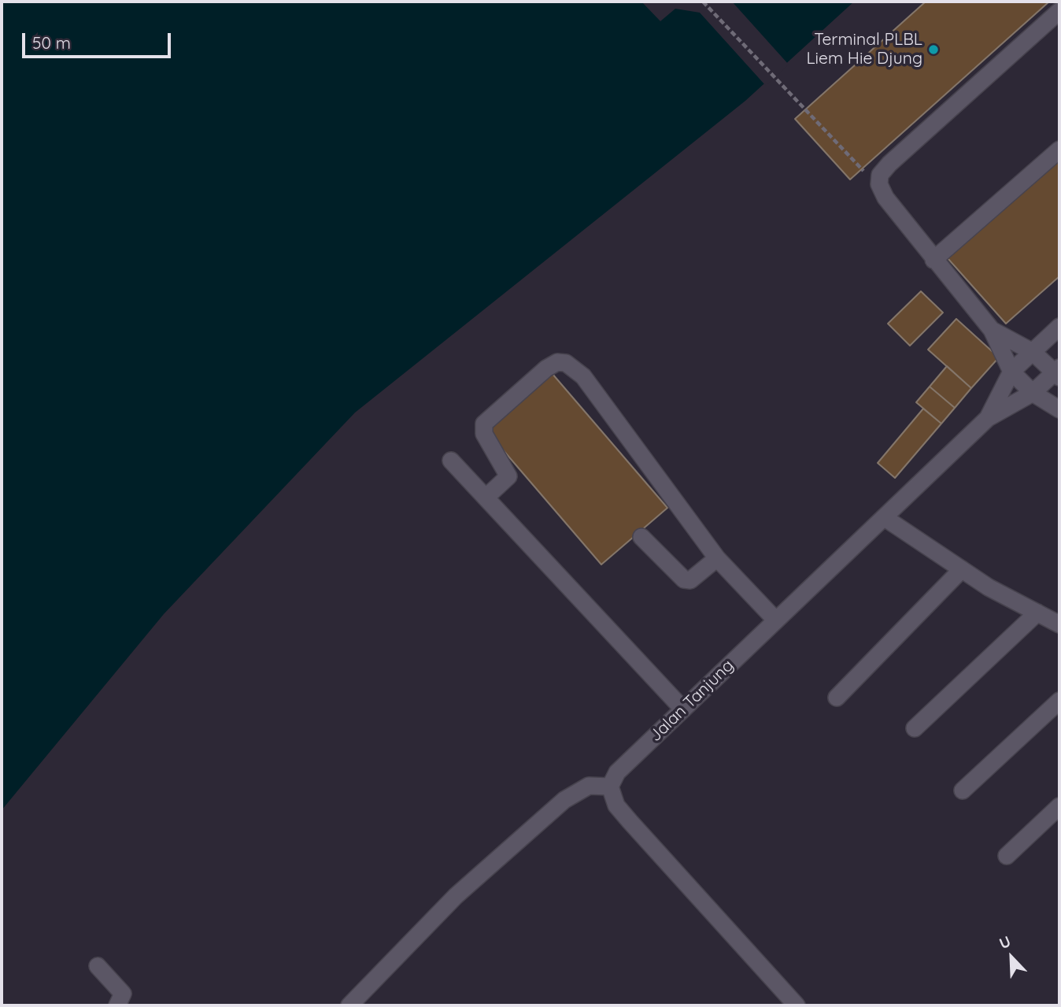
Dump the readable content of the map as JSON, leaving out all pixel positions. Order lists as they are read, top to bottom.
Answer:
{
  "streets": {
    "street": ["Jalan Tanjung"]
  },
  "places": ["Terminal PLBL Liem Hie Djung"],
  "scale_bar": "50 m",
  "north": "top left"
}
